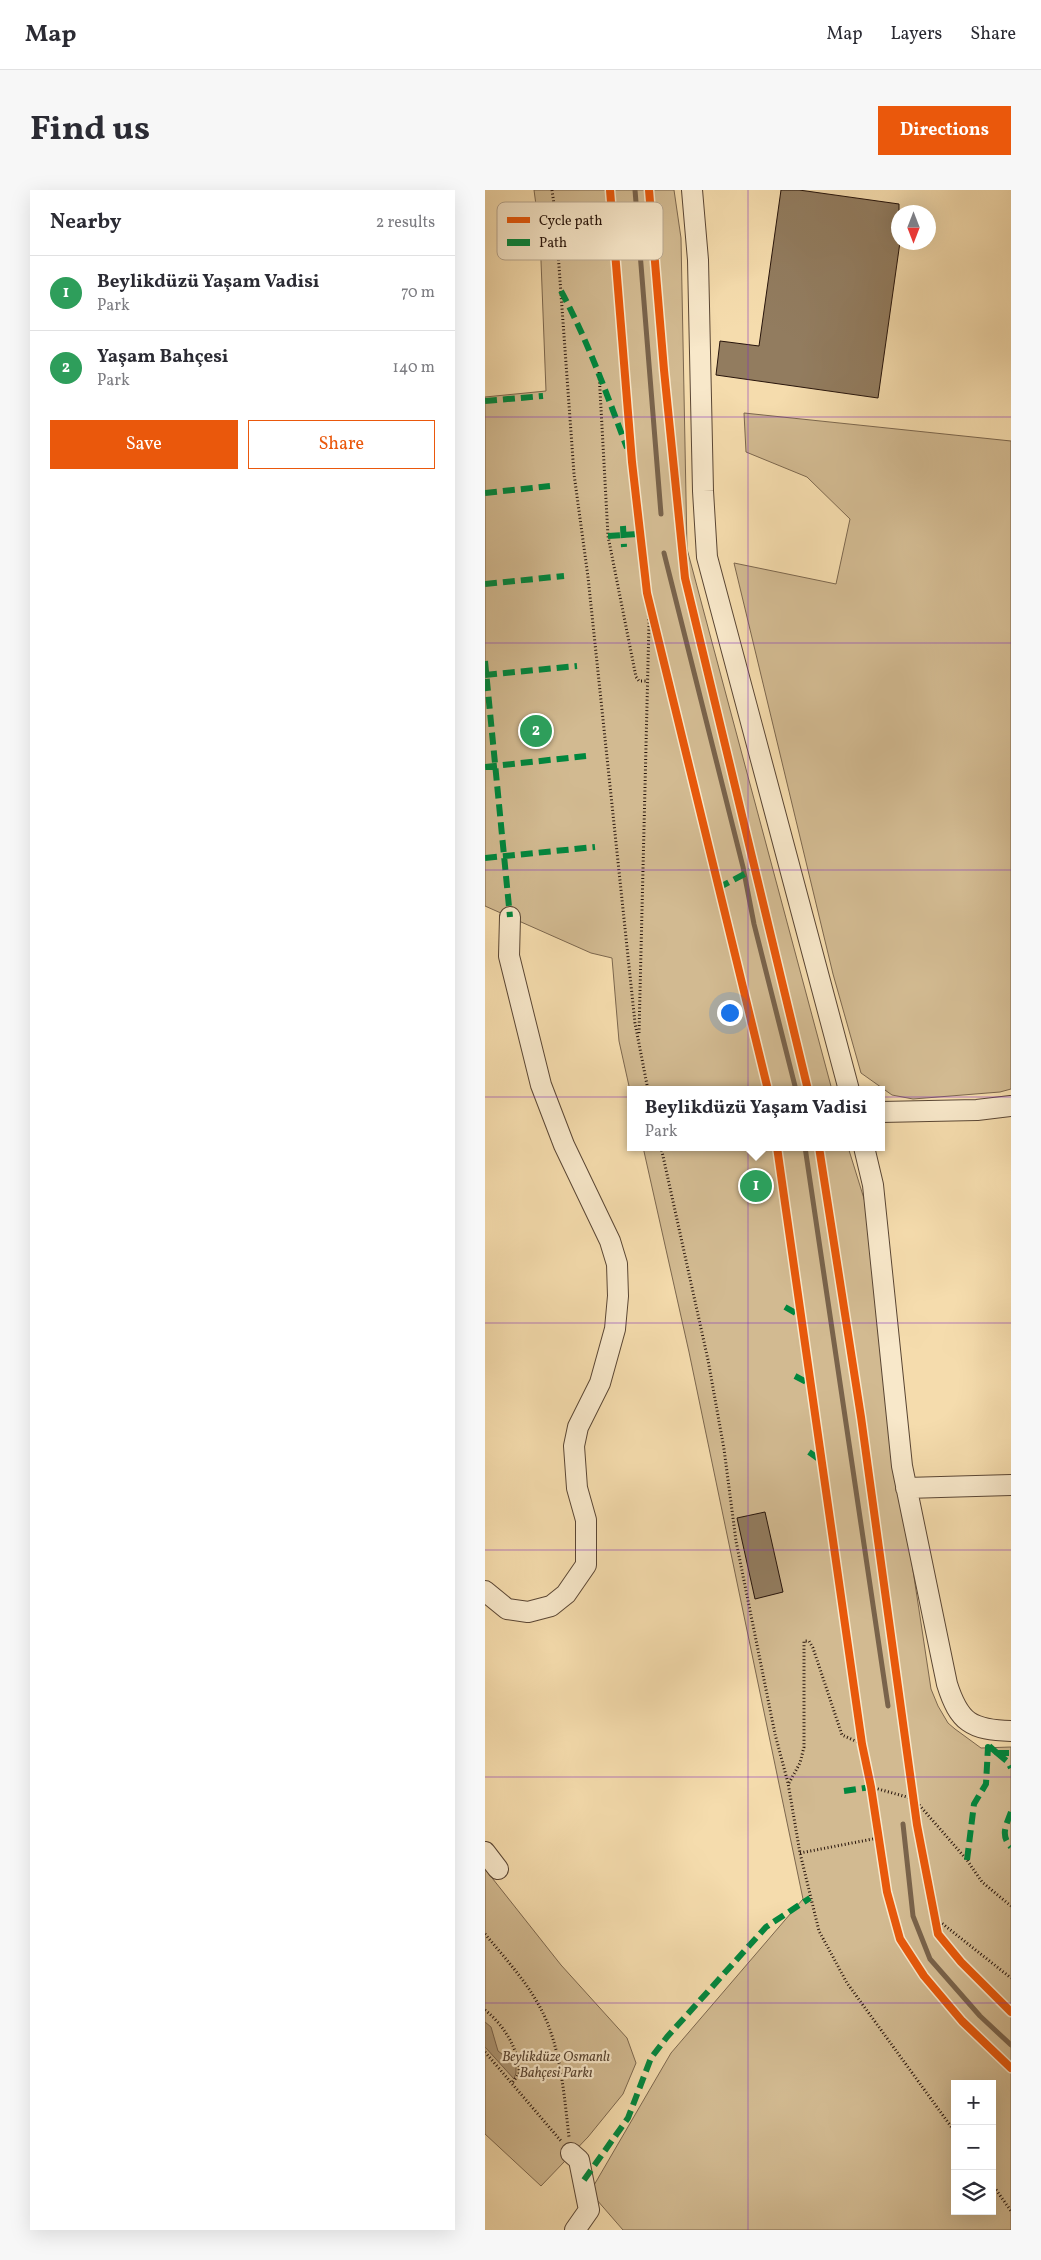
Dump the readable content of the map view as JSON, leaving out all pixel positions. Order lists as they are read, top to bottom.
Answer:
{
  "parks": ["Beylikdüze Osmanlı Bahçesi Parkı"],
  "legend": ["Cycle path", "Path"],
  "north": "bottom",
  "page": {
    "header": "Map",
    "nav": ["Map", "Layers", "Share"],
    "title": "Find us",
    "buttons": [
      "Directions",
      ["Save", "Share"]
    ],
    "heading": ["Nearby", "2 results"],
    "list": [
      {
        "mark": "1",
        "name": "Beylikdüzü Yaşam Vadisi",
        "note": "Park",
        "value": "70 m"
      },
      {
        "mark": "2",
        "name": "Yaşam Bahçesi",
        "note": "Park",
        "value": "140 m"
      }
    ],
    "pins": ["2", "1"],
    "popup": ["Beylikdüzü Yaşam Vadisi", "Park"],
    "map_buttons": ["+", "−"]
  }
}
